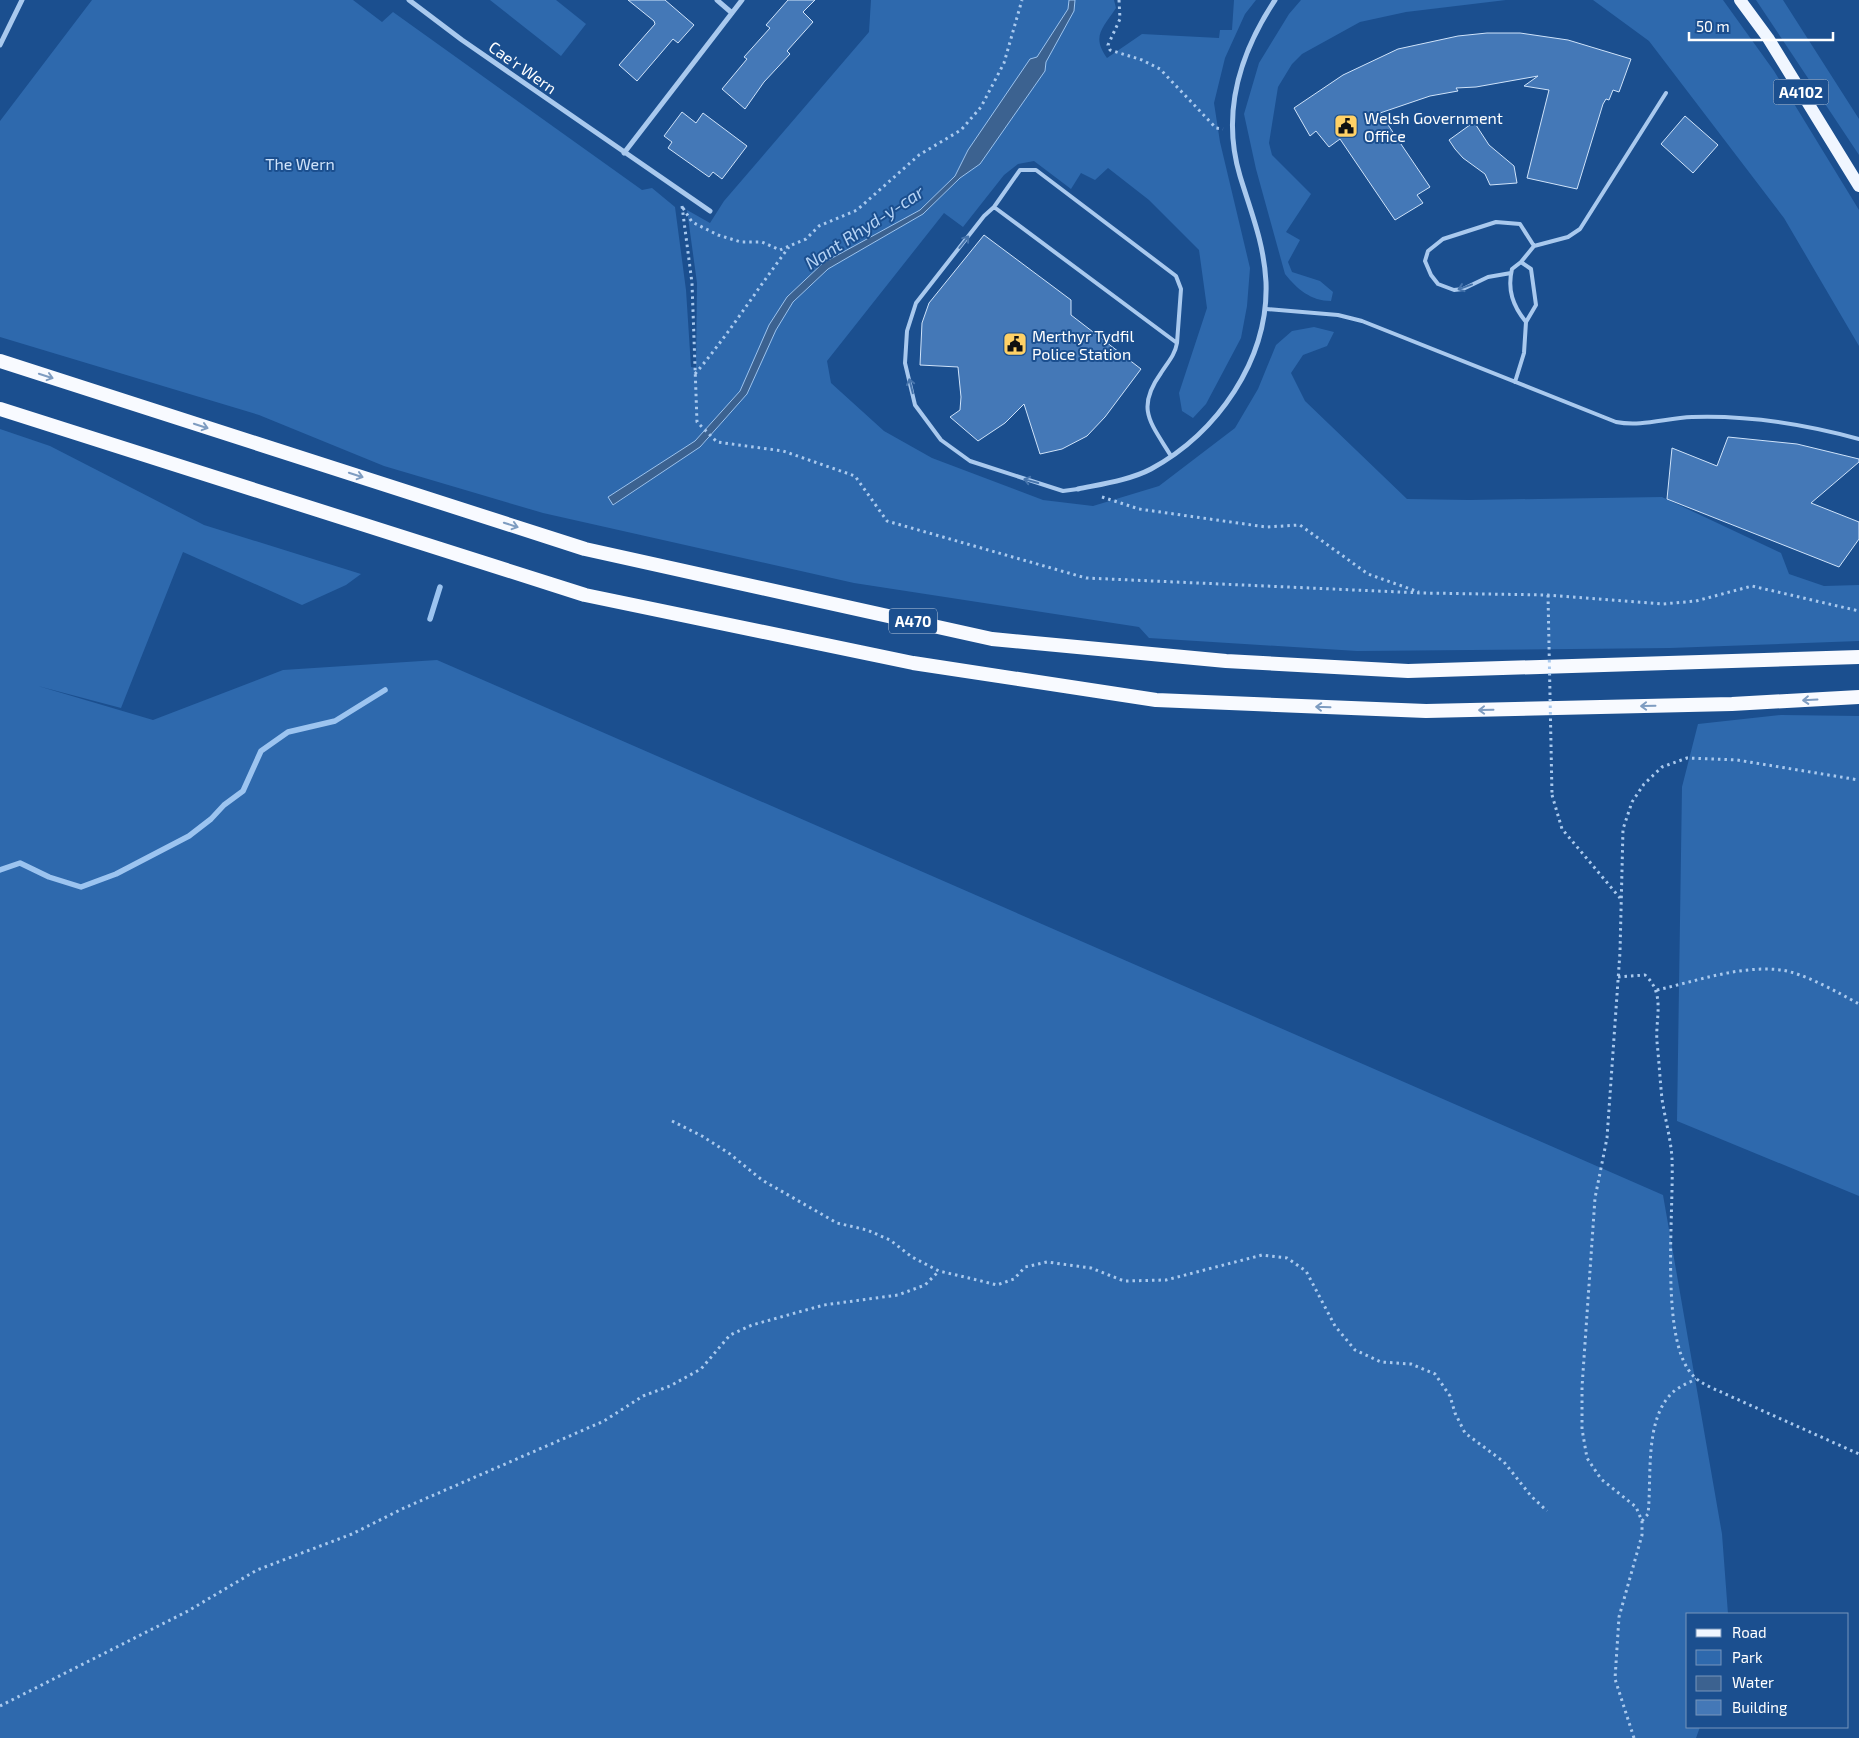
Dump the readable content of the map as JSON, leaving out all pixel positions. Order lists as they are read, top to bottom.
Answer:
{
  "streets": {
    "highway": ["A470"],
    "main road": ["A4102"],
    "street": ["Cae'r Wern"]
  },
  "water": ["Nant Rhyd-y-car"],
  "parks": ["The Wern"],
  "places": {
    "public building": ["Welsh Government Office", "Merthyr Tydfil Police Station"]
  },
  "legend": [
    "Road",
    "Park",
    "Water",
    "Building"
  ],
  "scale_bar": "50 m"
}
